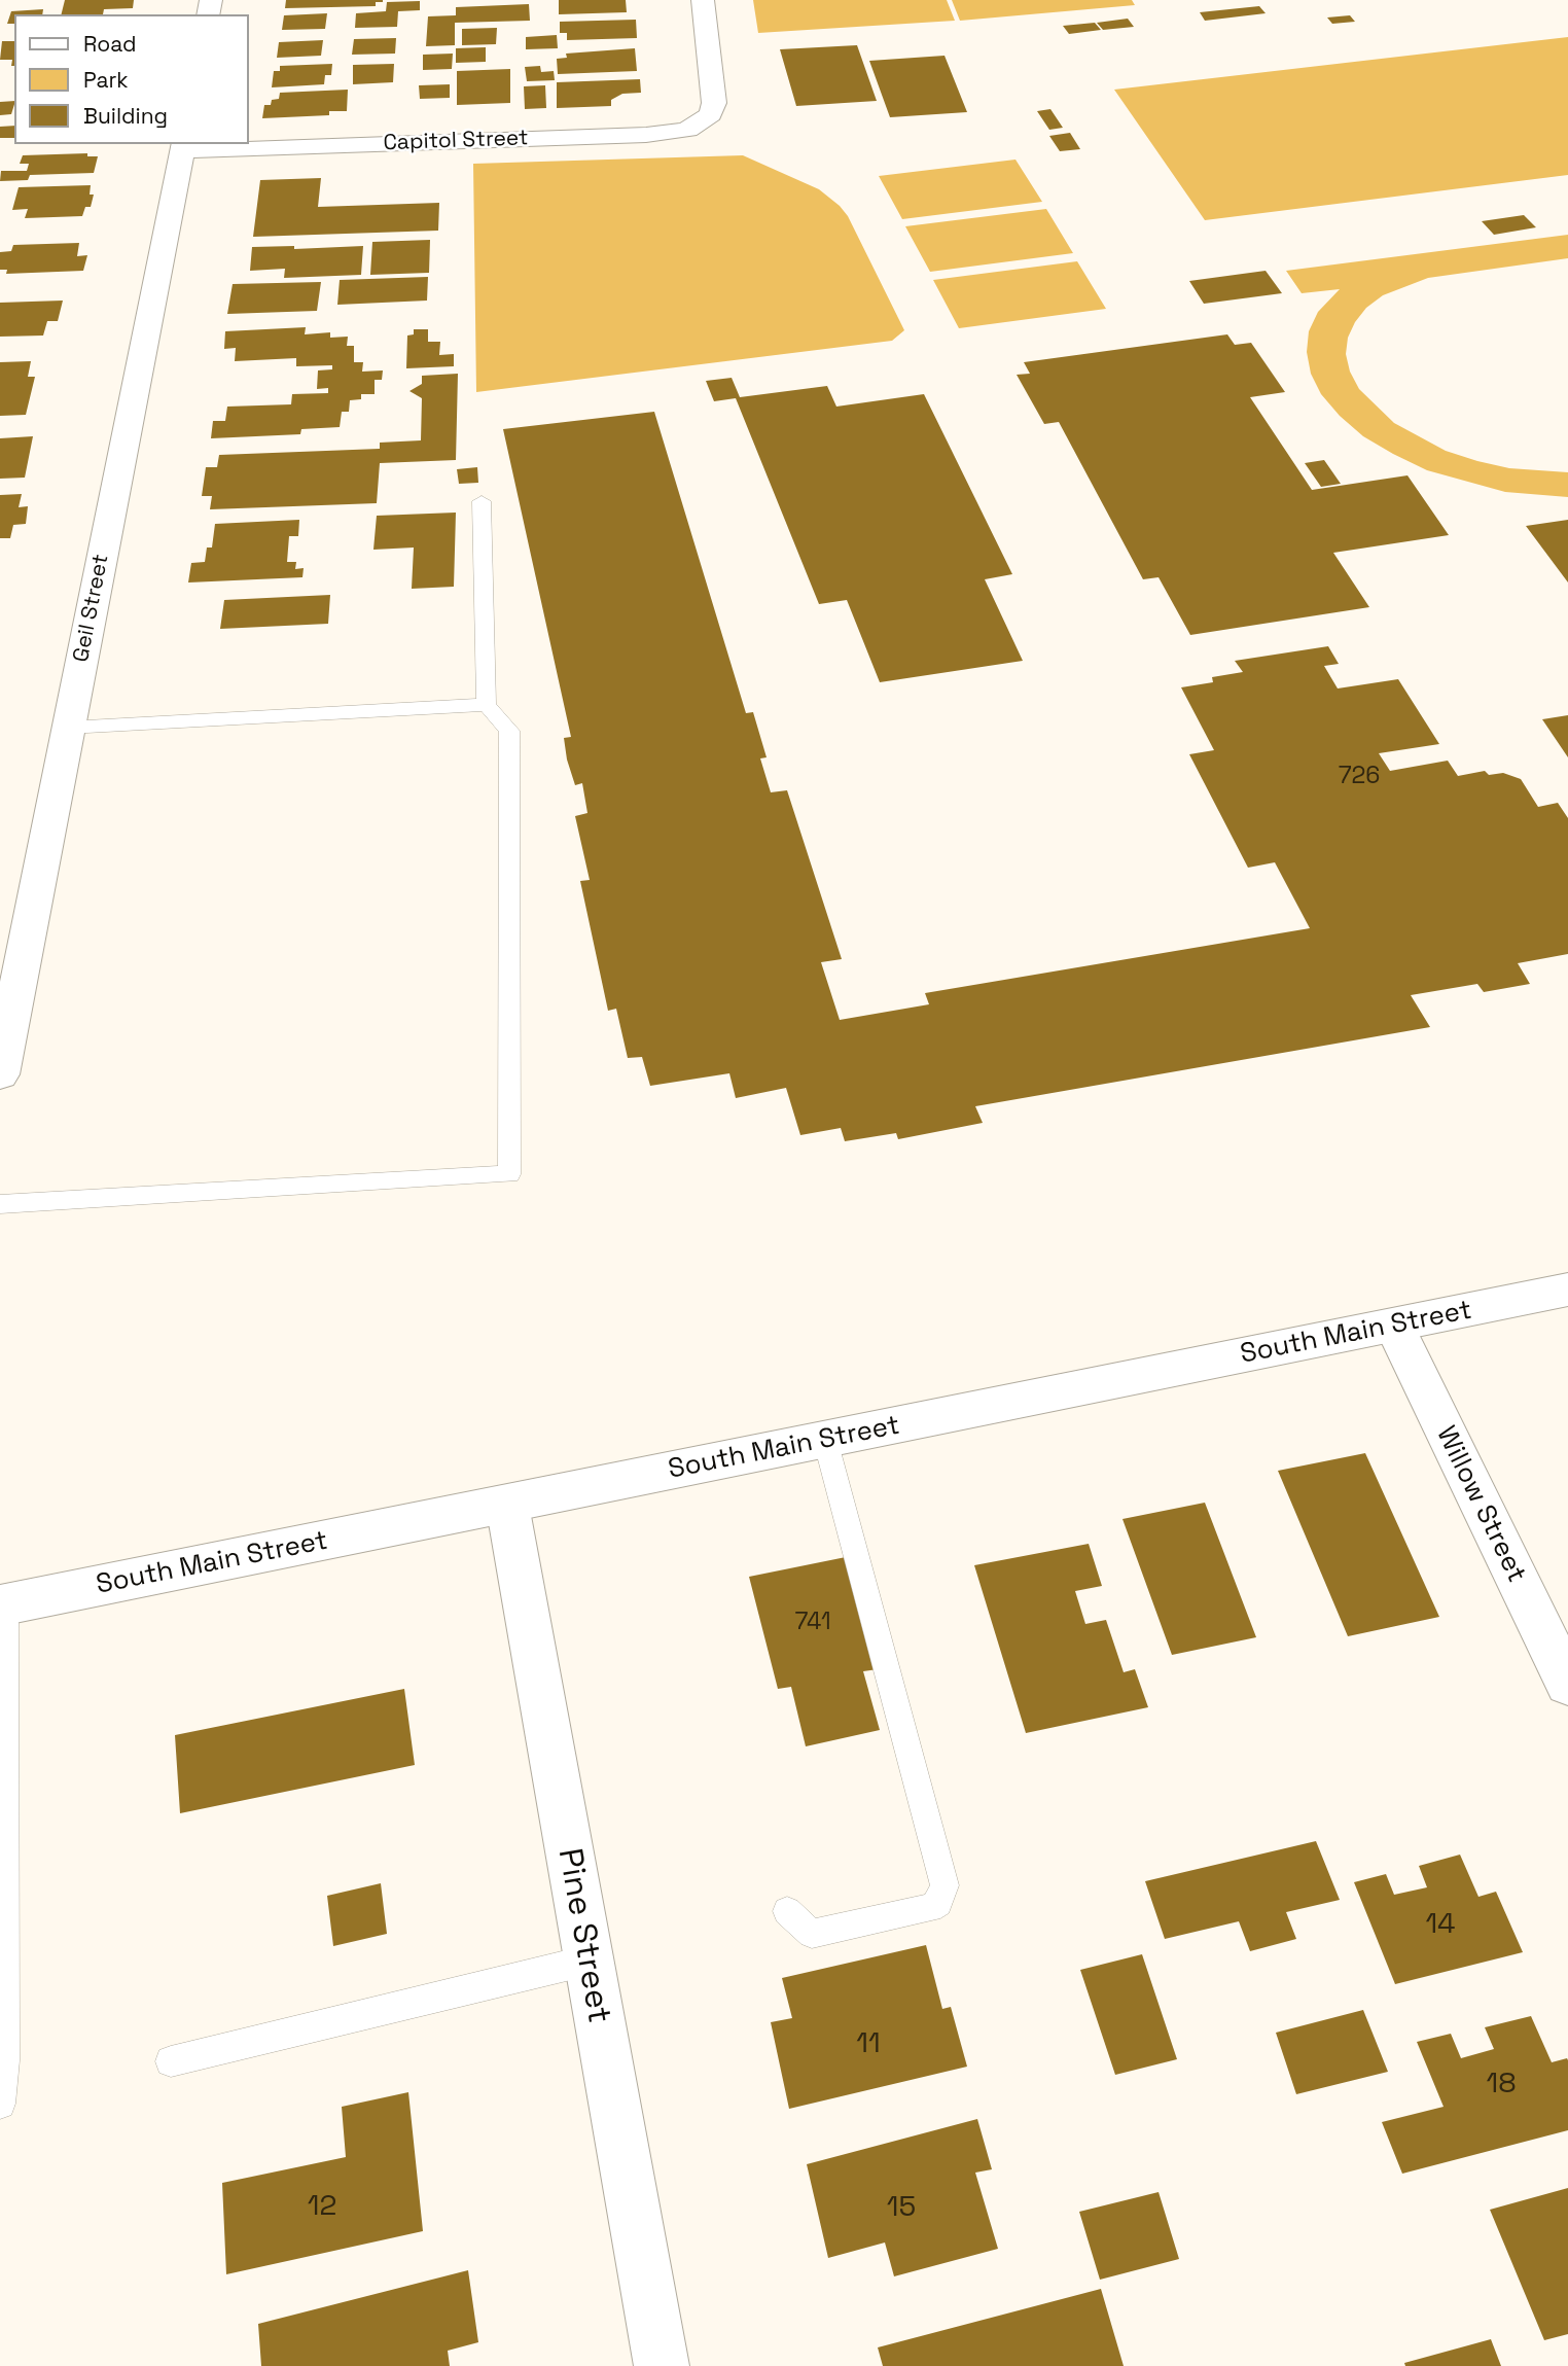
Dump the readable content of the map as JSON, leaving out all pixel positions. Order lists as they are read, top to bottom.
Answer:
{
  "streets": {
    "street": [
      "Capitol Street",
      "Geil Street",
      "South Main Street",
      "Willow Street",
      "Pine Street"
    ]
  },
  "crossings": [
    ["Capitol Street", "Geil Street"],
    ["South Main Street", "Willow Street"],
    ["South Main Street", "Pine Street"]
  ],
  "house_numbers": [
    "726",
    "741",
    "14",
    "11",
    "18",
    "12",
    "15"
  ],
  "legend": ["Road", "Park", "Building"]
}
